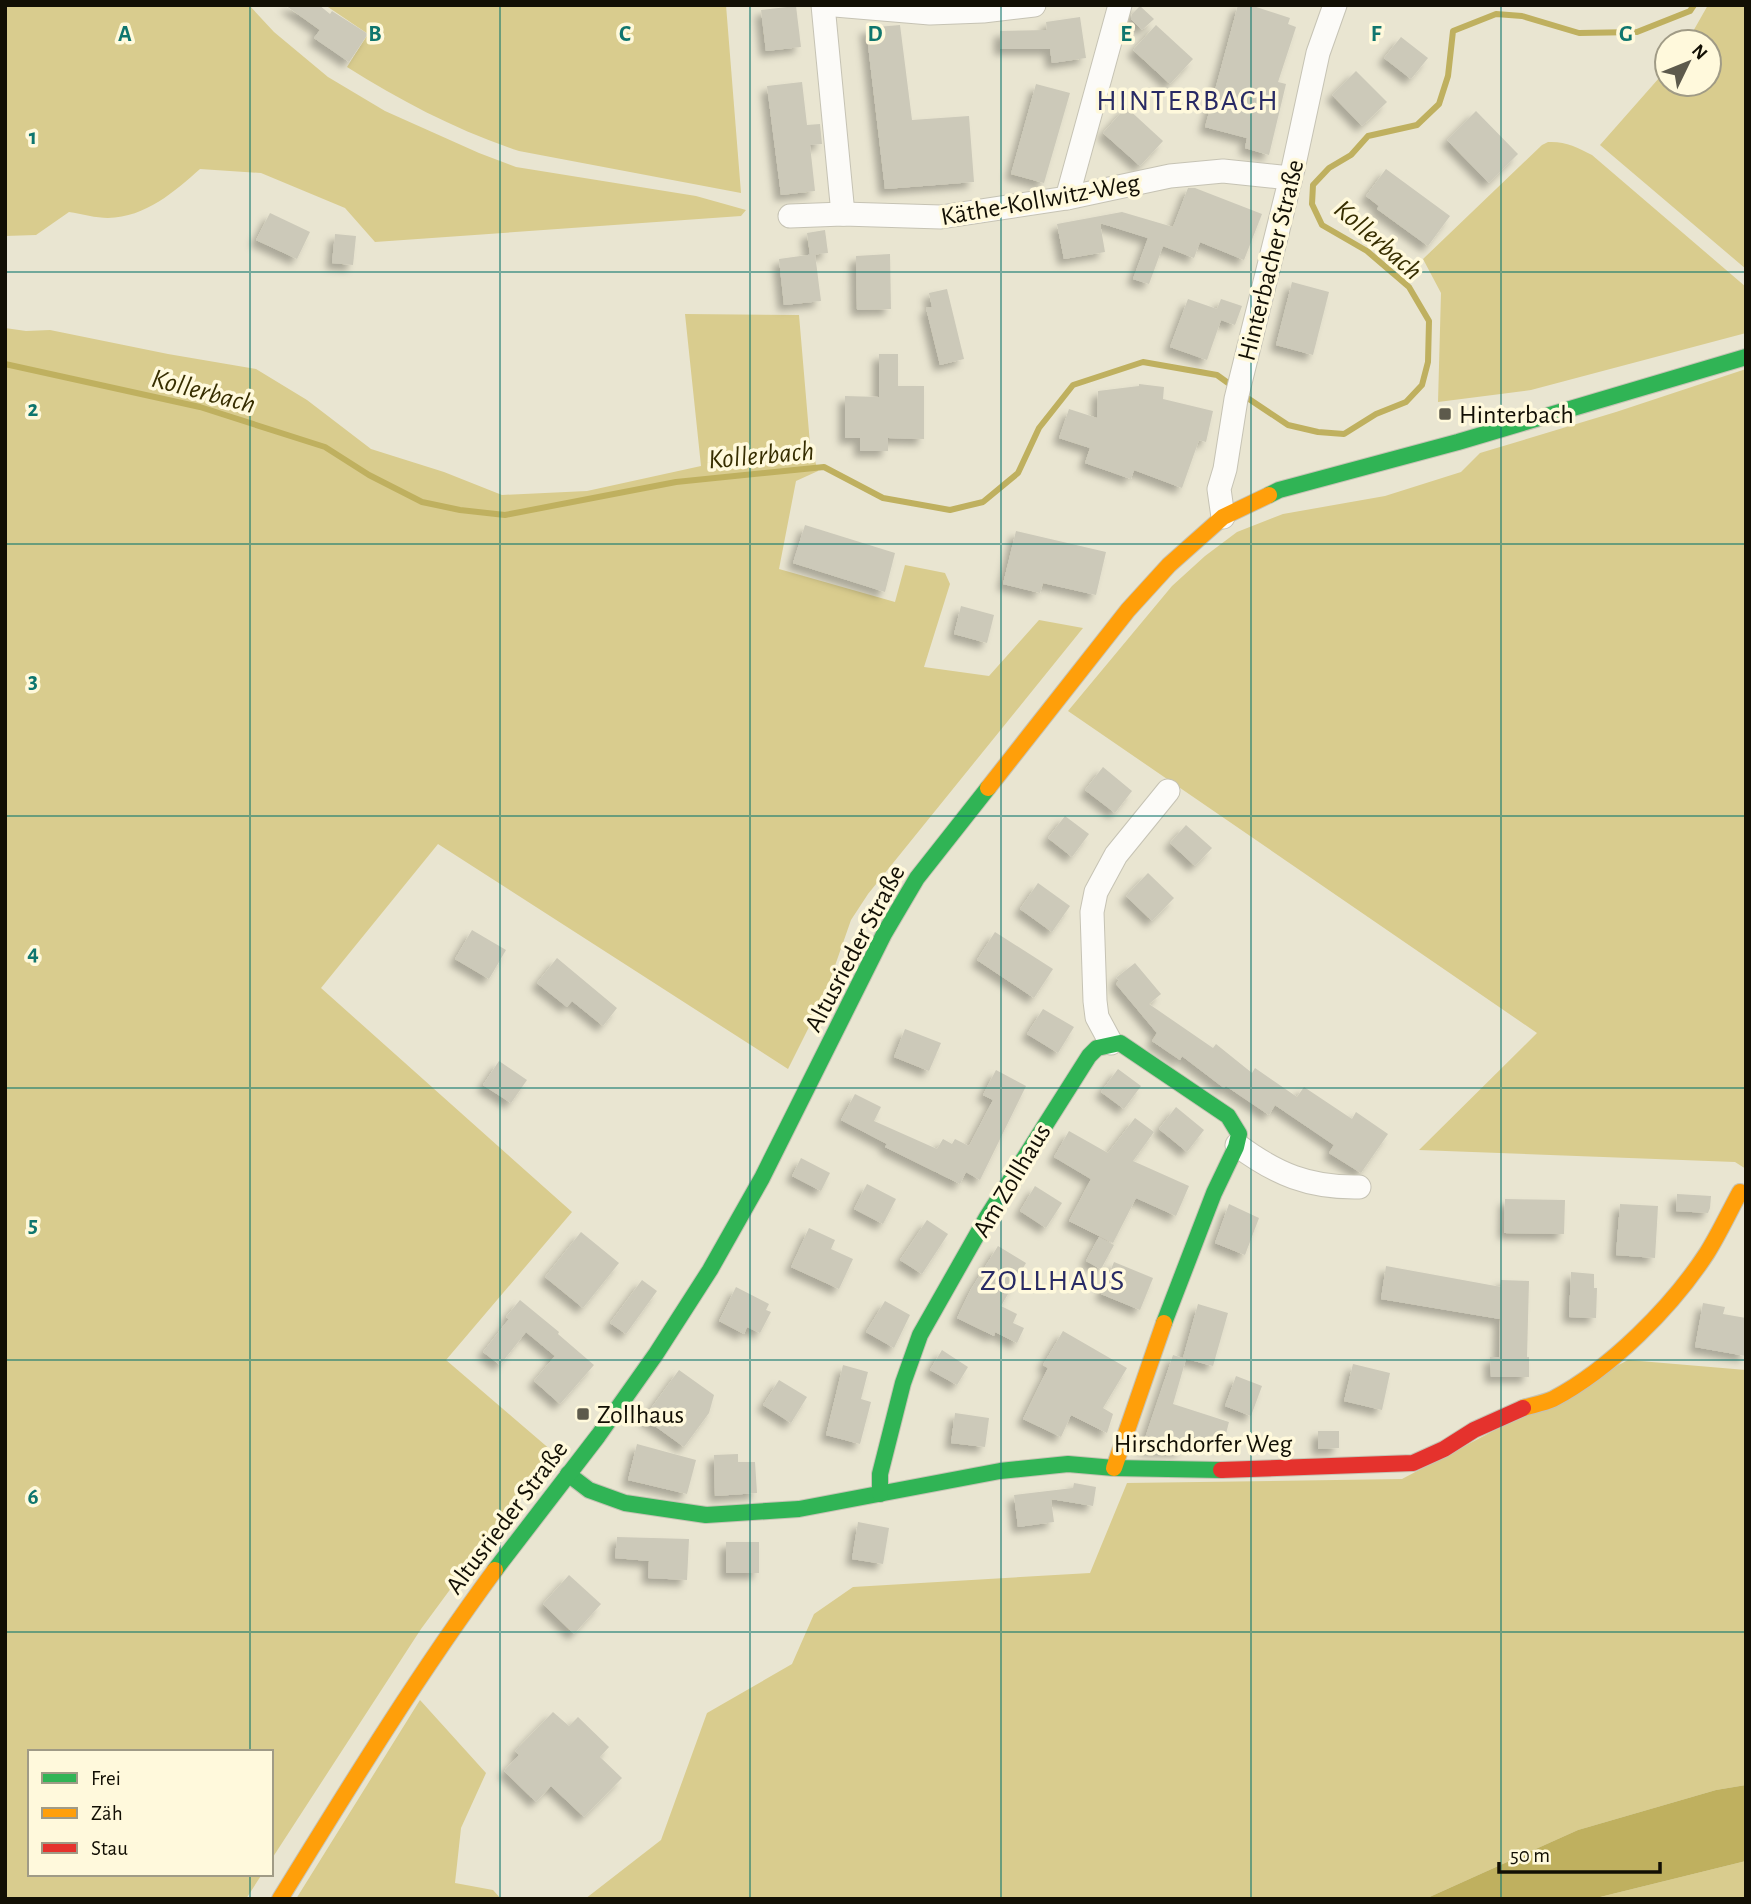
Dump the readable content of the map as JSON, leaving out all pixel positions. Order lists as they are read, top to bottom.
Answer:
{
  "streets": {
    "street": [
      "Käthe-Kollwitz-Weg",
      "Hinterbacher Straße",
      "Altusrieder Straße",
      "Am Zollhaus",
      "Hirschdorfer Weg"
    ]
  },
  "crossings": [
    ["Käthe-Kollwitz-Weg", "Hinterbacher Straße"],
    ["Hinterbacher Straße", "Altusrieder Straße"],
    ["Altusrieder Straße", "Hirschdorfer Weg"],
    ["Am Zollhaus", "Hirschdorfer Weg"]
  ],
  "districts": ["HINTERBACH", "ZOLLHAUS"],
  "water": ["Kollerbach"],
  "places": {
    "transit": ["Hinterbach", "Zollhaus"]
  },
  "legend": ["Frei", "Zäh", "Stau"],
  "scale_bar": "50 m",
  "north": "top right",
  "grid": {
    "columns": [
      "A",
      "B",
      "C",
      "D",
      "E",
      "F",
      "G"
    ],
    "rows": [
      "1",
      "2",
      "3",
      "4",
      "5",
      "6"
    ]
  }
}
